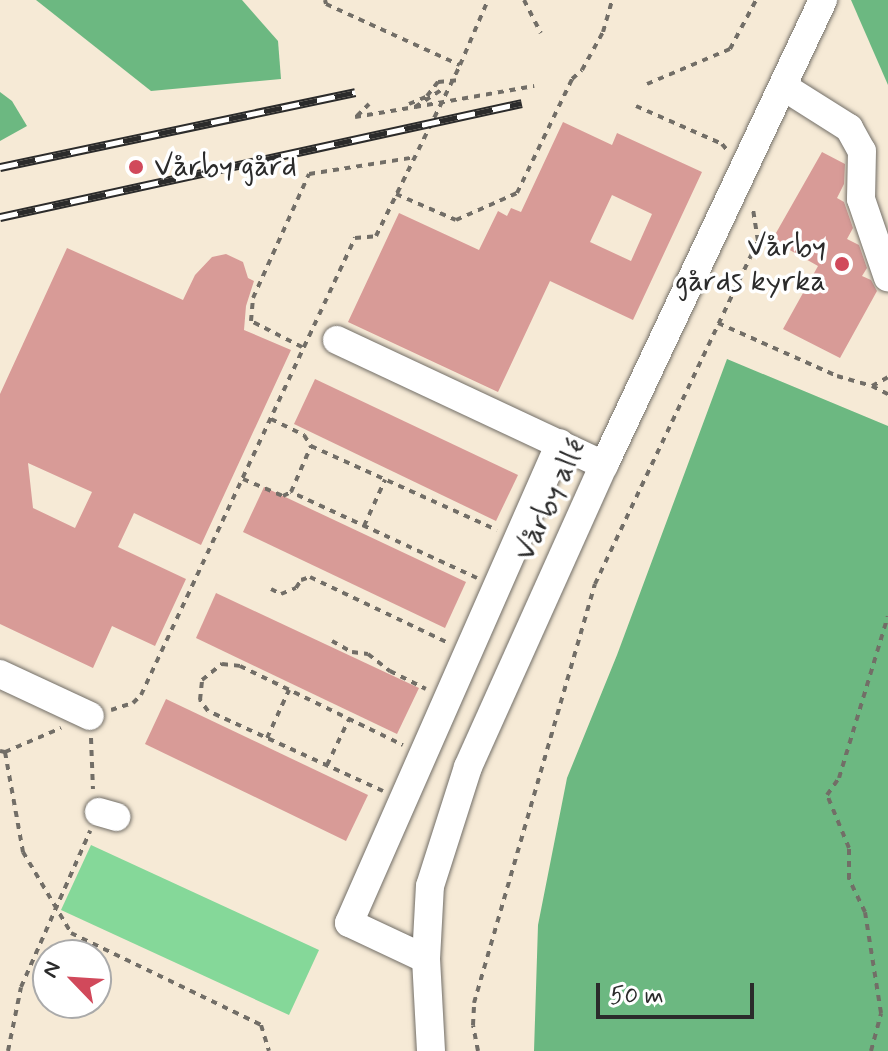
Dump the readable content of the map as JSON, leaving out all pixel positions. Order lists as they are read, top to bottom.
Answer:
{
  "streets": {
    "street": ["Vårby allé"]
  },
  "places": ["Vårby gård", "Vårby gårds kyrka"],
  "scale_bar": "50 m",
  "north": "top left"
}
